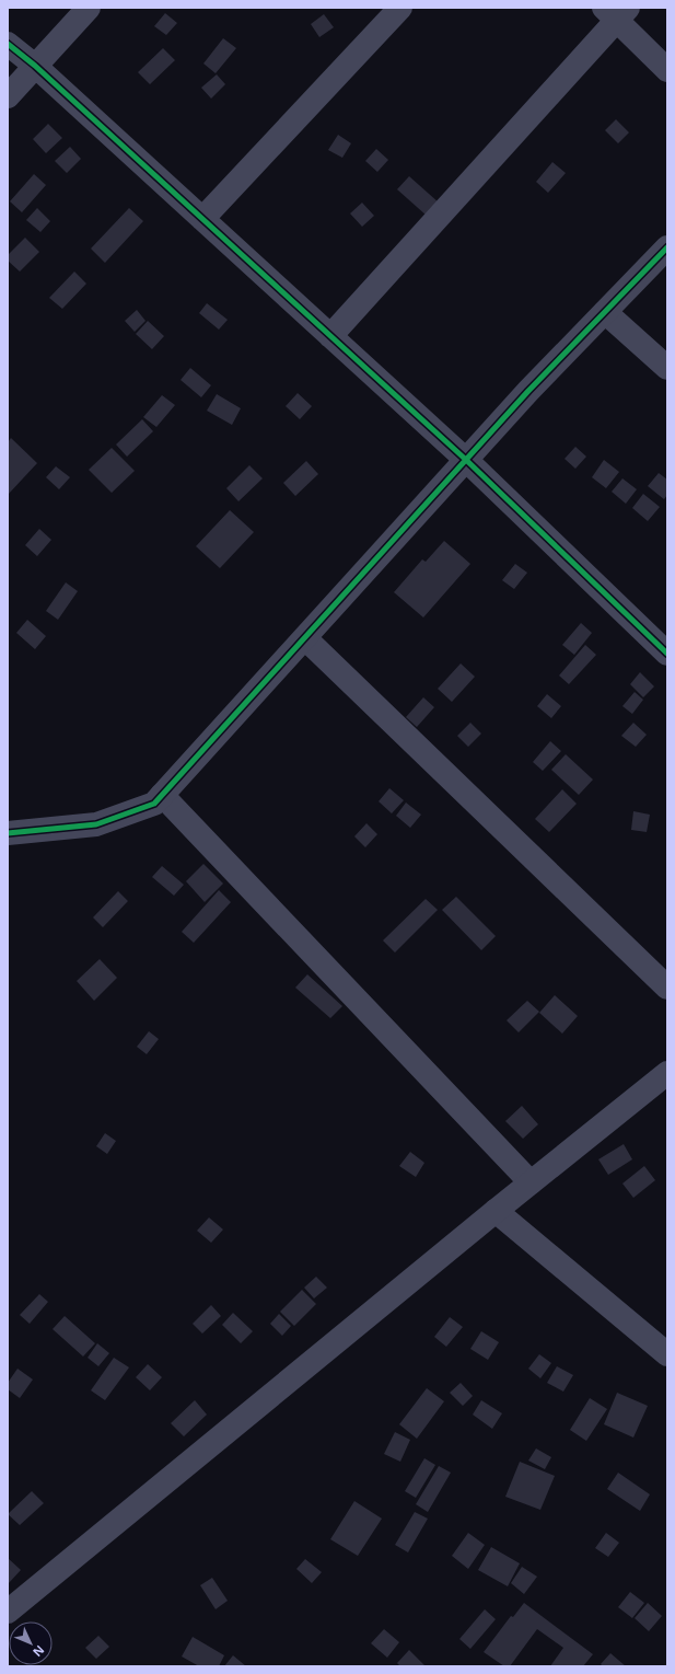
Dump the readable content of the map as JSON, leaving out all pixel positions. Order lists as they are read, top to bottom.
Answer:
{
  "north": "bottom right"
}
